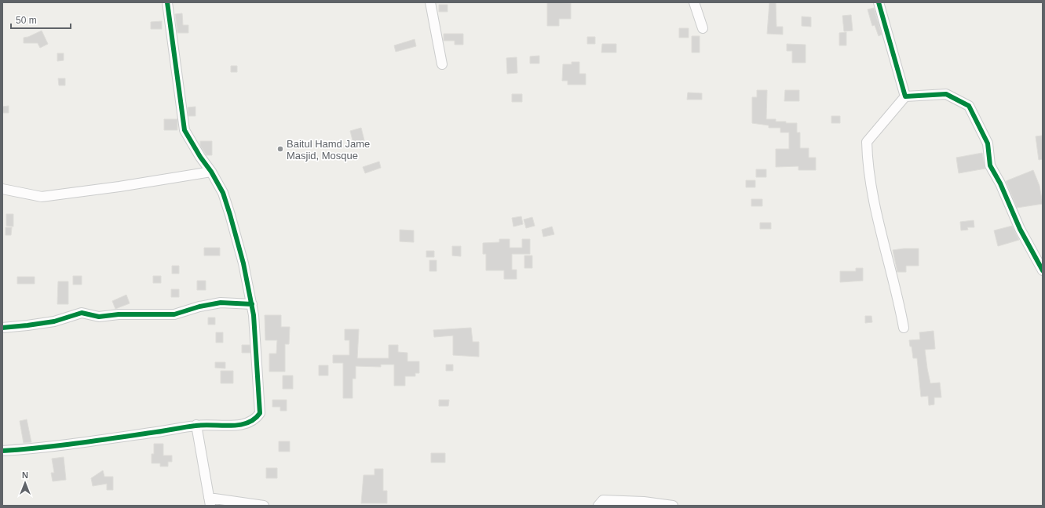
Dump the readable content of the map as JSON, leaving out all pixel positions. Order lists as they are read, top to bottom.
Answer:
{
  "places": ["Baitul Hamd Jame Masjid, Mosque"],
  "scale_bar": "50 m",
  "north": "top"
}
